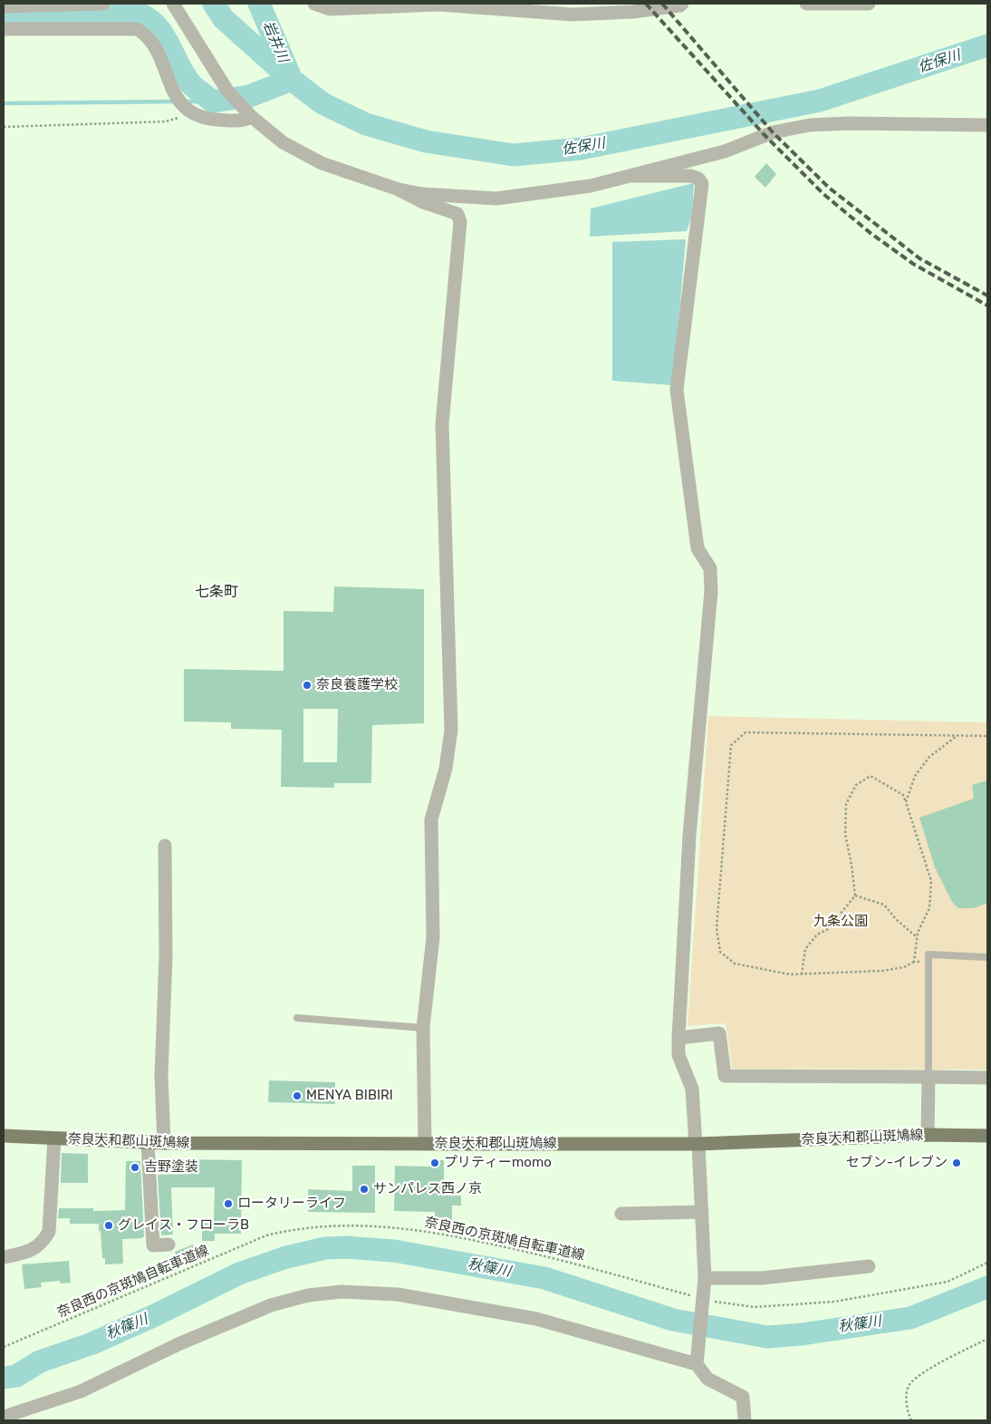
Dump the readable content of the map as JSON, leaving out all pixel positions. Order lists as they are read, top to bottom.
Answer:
{
  "streets": {
    "main road": ["奈良大和郡山斑鳩線"],
    "path": ["奈良西の京斑鳩自転車道線"]
  },
  "districts": ["七条町"],
  "water": ["岩井川", "佐保川", "秋篠川"],
  "parks": ["九条公園"],
  "places": [
    "奈良養護学校",
    "MENYA BIBIRI",
    "プリティーmomo",
    "セブン-イレブン",
    "吉野塗装",
    "サンパレス西ノ京",
    "ロータリーライフ",
    "グレイス・フローラB"
  ]
}
